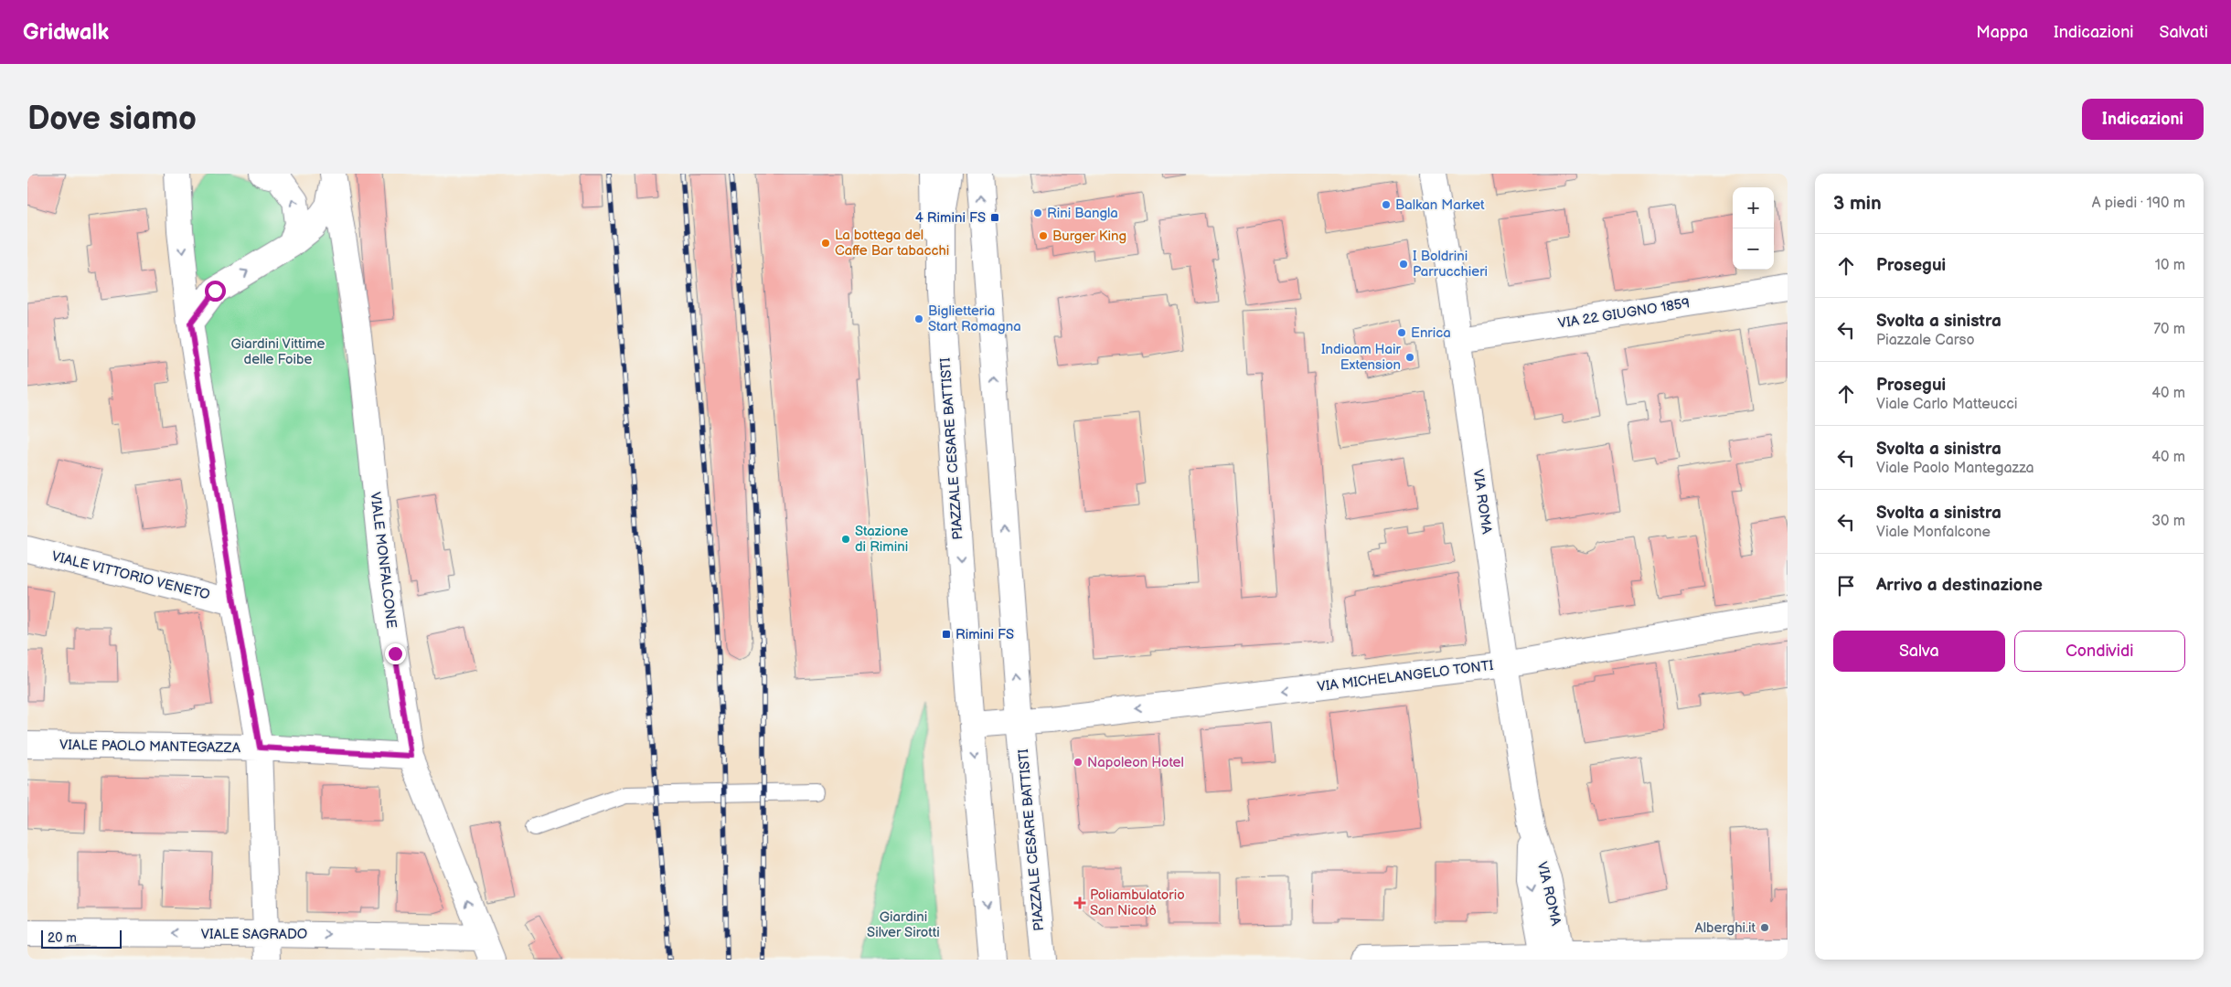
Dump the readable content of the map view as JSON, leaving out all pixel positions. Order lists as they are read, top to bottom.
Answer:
{
  "streets": {
    "street": [
      "VIA 22 GIUGNO 1859",
      "PIAZZALE CESARE BATTISTI",
      "VIA ROMA",
      "VIALE MONFALCONE",
      "VIALE VITTORIO VENETO",
      "VIA MICHELANGELO TONTI",
      "VIALE PAOLO MANTEGAZZA",
      "VIALE SAGRADO"
    ]
  },
  "crossings": [
    ["VIA 22 GIUGNO 1859", "VIA ROMA"],
    ["PIAZZALE CESARE BATTISTI", "VIA MICHELANGELO TONTI"],
    ["VIA ROMA", "VIA MICHELANGELO TONTI"],
    ["VIALE MONFALCONE", "VIALE PAOLO MANTEGAZZA"],
    ["VIALE MONFALCONE", "VIALE SAGRADO"]
  ],
  "one_way": ["VIA MICHELANGELO TONTI"],
  "parks": ["Giardini Vittime delle Foibe", "Giardini Silver Sirotti"],
  "places": {
    "other": [
      "Balkan Market",
      "Rini Bangla",
      "Burger King",
      "La bottega del Caffe Bar tabacchi",
      "I Boldrini Parrucchieri",
      "Biglietteria Start Romagna",
      "Enrica",
      "Indiaam Hair Extension",
      "Stazione di Rimini",
      "Napoleon Hotel",
      "Alberghi.it"
    ],
    "transit": ["4 Rimini FS", "Rimini FS"],
    "health": ["Poliambulatorio San Nicolò"]
  },
  "scale_bar": "20 m",
  "page": {
    "header": "Gridwalk",
    "nav": ["Mappa", "Indicazioni", "Salvati"],
    "buttons": [
      "Indicazioni",
      ["Salva", "Condividi"]
    ],
    "title": "Dove siamo",
    "heading": ["3 min", "A piedi · 190 m"],
    "map_buttons": ["+", "−"],
    "list": [
      ["Prosegui", "10 m"],
      ["Svolta a sinistra", "Piazzale Carso", "70 m"],
      ["Prosegui", "Viale Carlo Matteucci", "40 m"],
      ["Svolta a sinistra", "Viale Paolo Mantegazza", "40 m"],
      ["Svolta a sinistra", "Viale Monfalcone", "30 m"],
      "Arrivo a destinazione"
    ],
    "scale": "20 m"
  }
}
